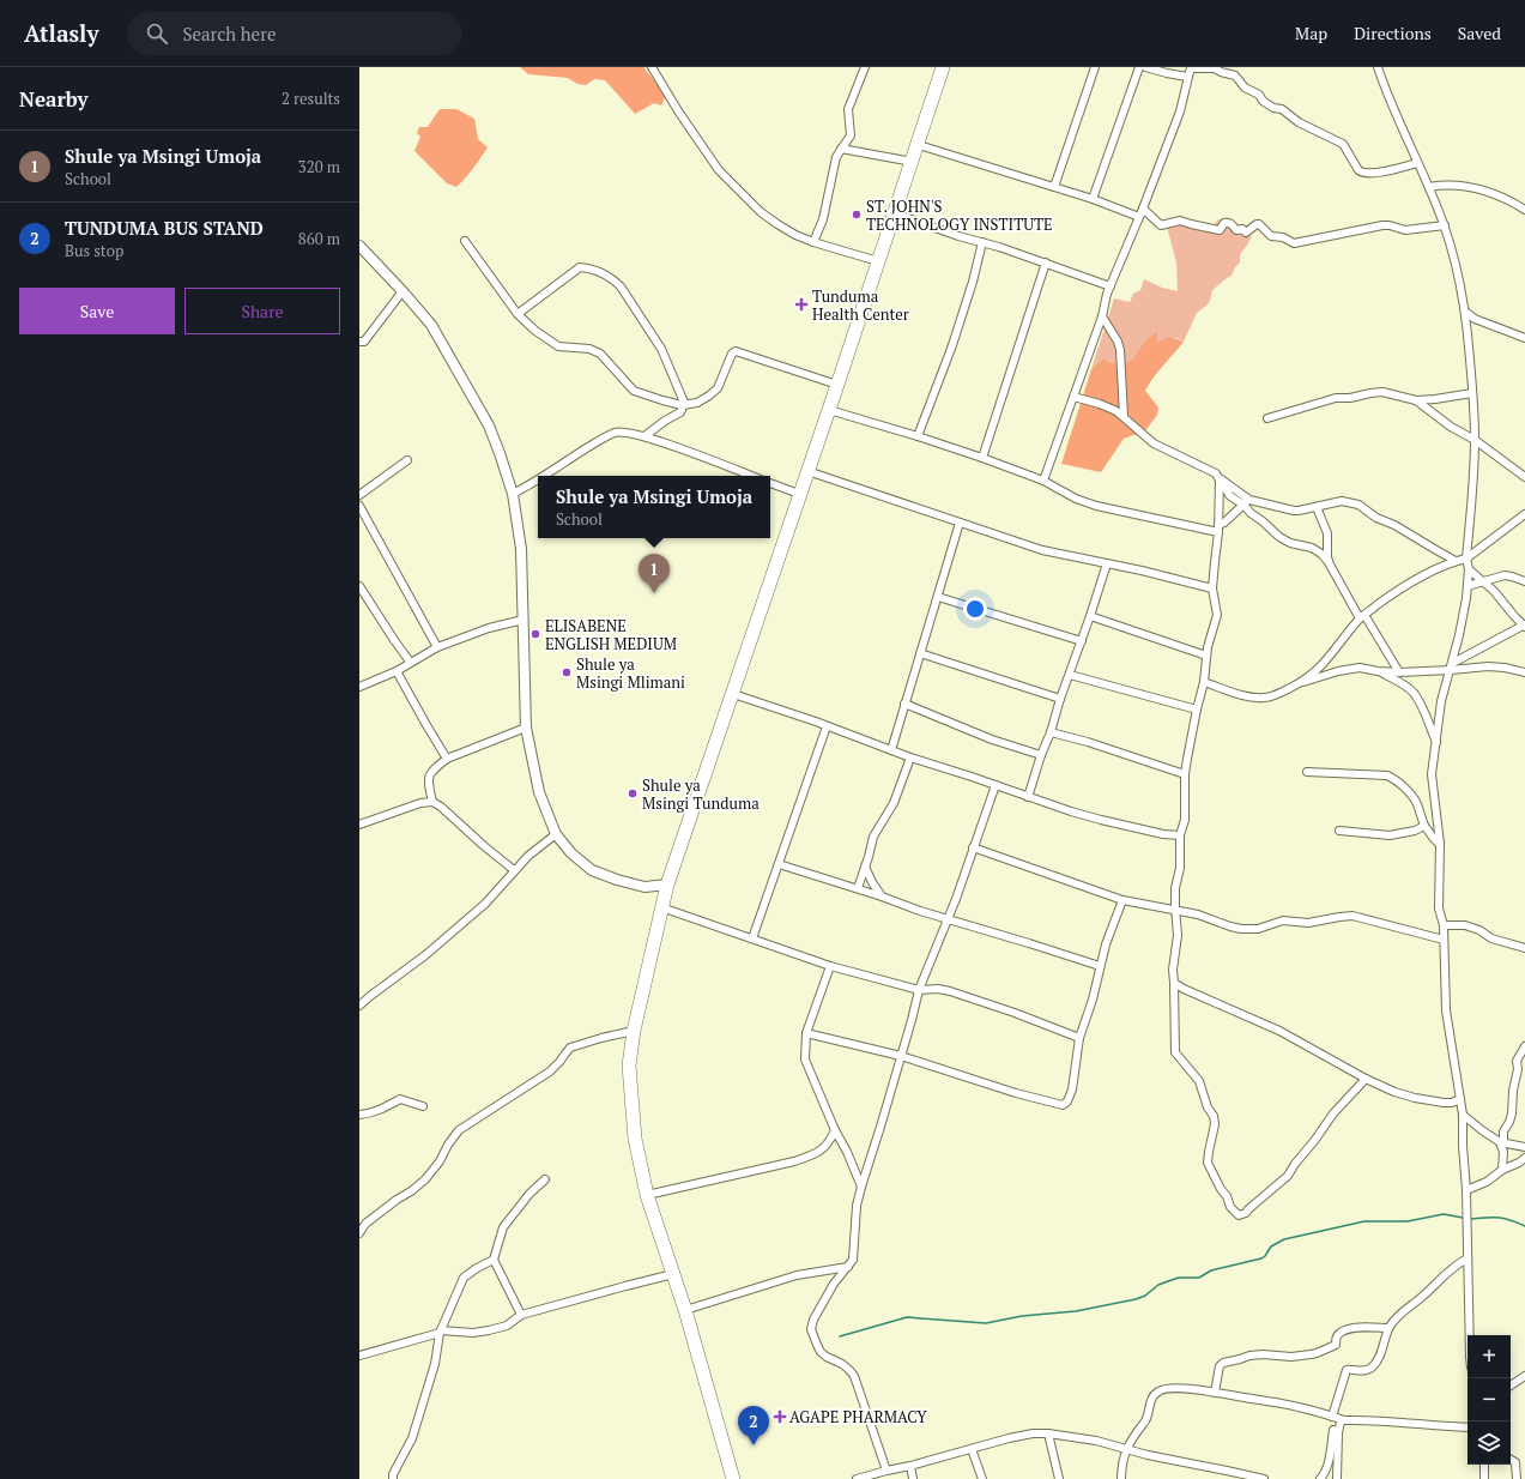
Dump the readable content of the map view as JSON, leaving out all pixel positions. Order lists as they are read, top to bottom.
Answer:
{
  "places": {
    "other": [
      "ST. JOHN'S TECHNOLOGY INSTITUTE",
      "ELISABENE ENGLISH MEDIUM",
      "Shule ya Msingi Mlimani",
      "Shule ya Msingi Tunduma"
    ],
    "health": ["Tunduma Health Center", "AGAPE PHARMACY"]
  },
  "page": {
    "header": "Atlasly",
    "search": "Search here",
    "nav": ["Map", "Directions", "Saved"],
    "heading": ["Nearby", "2 results"],
    "list": [
      {
        "mark": "1",
        "name": "Shule ya Msingi Umoja",
        "note": "School",
        "value": "320 m"
      },
      {
        "mark": "2",
        "name": "TUNDUMA BUS STAND",
        "note": "Bus stop",
        "value": "860 m"
      }
    ],
    "buttons": ["Save", "Share"],
    "popup": ["Shule ya Msingi Umoja", "School"],
    "pins": ["1", "2"],
    "map_buttons": ["+", "−"]
  }
}
